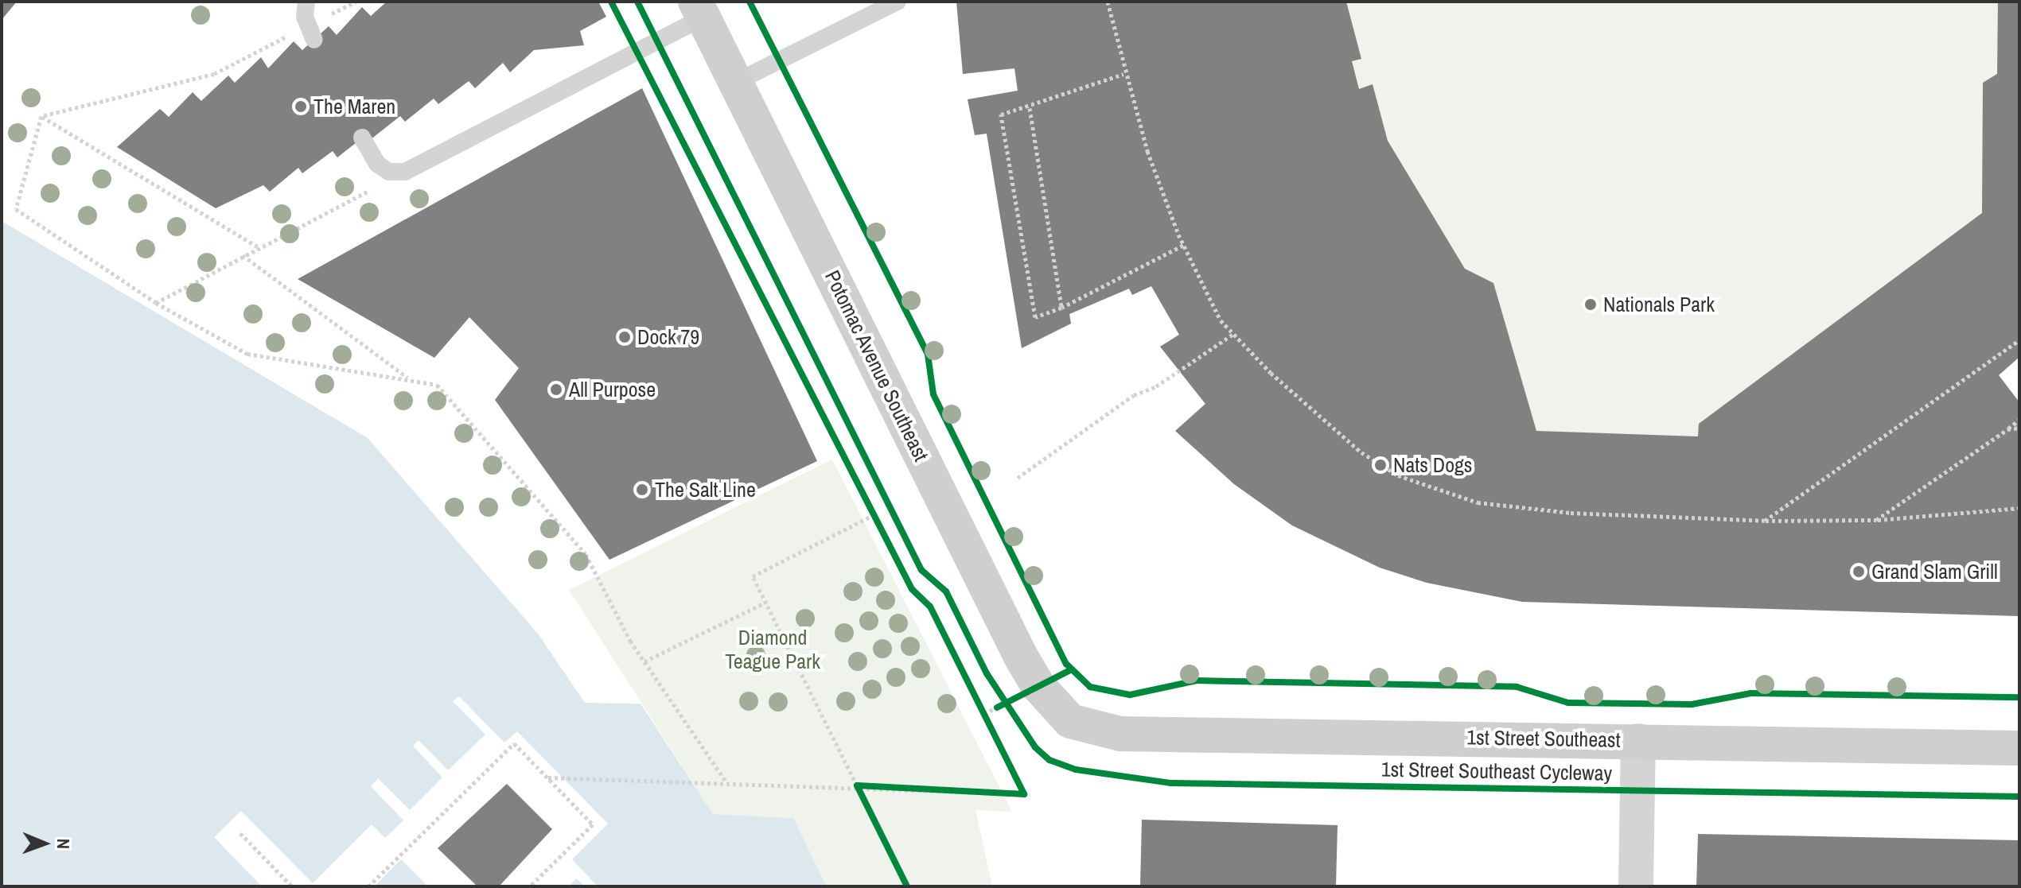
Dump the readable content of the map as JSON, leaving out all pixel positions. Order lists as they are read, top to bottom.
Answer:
{
  "streets": {
    "street": ["Potomac Avenue Southeast", "1st Street Southeast"],
    "cycle path": ["1st Street Southeast Cycleway"]
  },
  "crossings": [
    ["Potomac Avenue Southeast", "1st Street Southeast"]
  ],
  "parks": ["Diamond Teague Park"],
  "places": [
    "The Maren",
    "Nationals Park",
    "Dock 79",
    "All Purpose",
    "Nats Dogs",
    "The Salt Line",
    "Grand Slam Grill"
  ],
  "north": "right"
}
